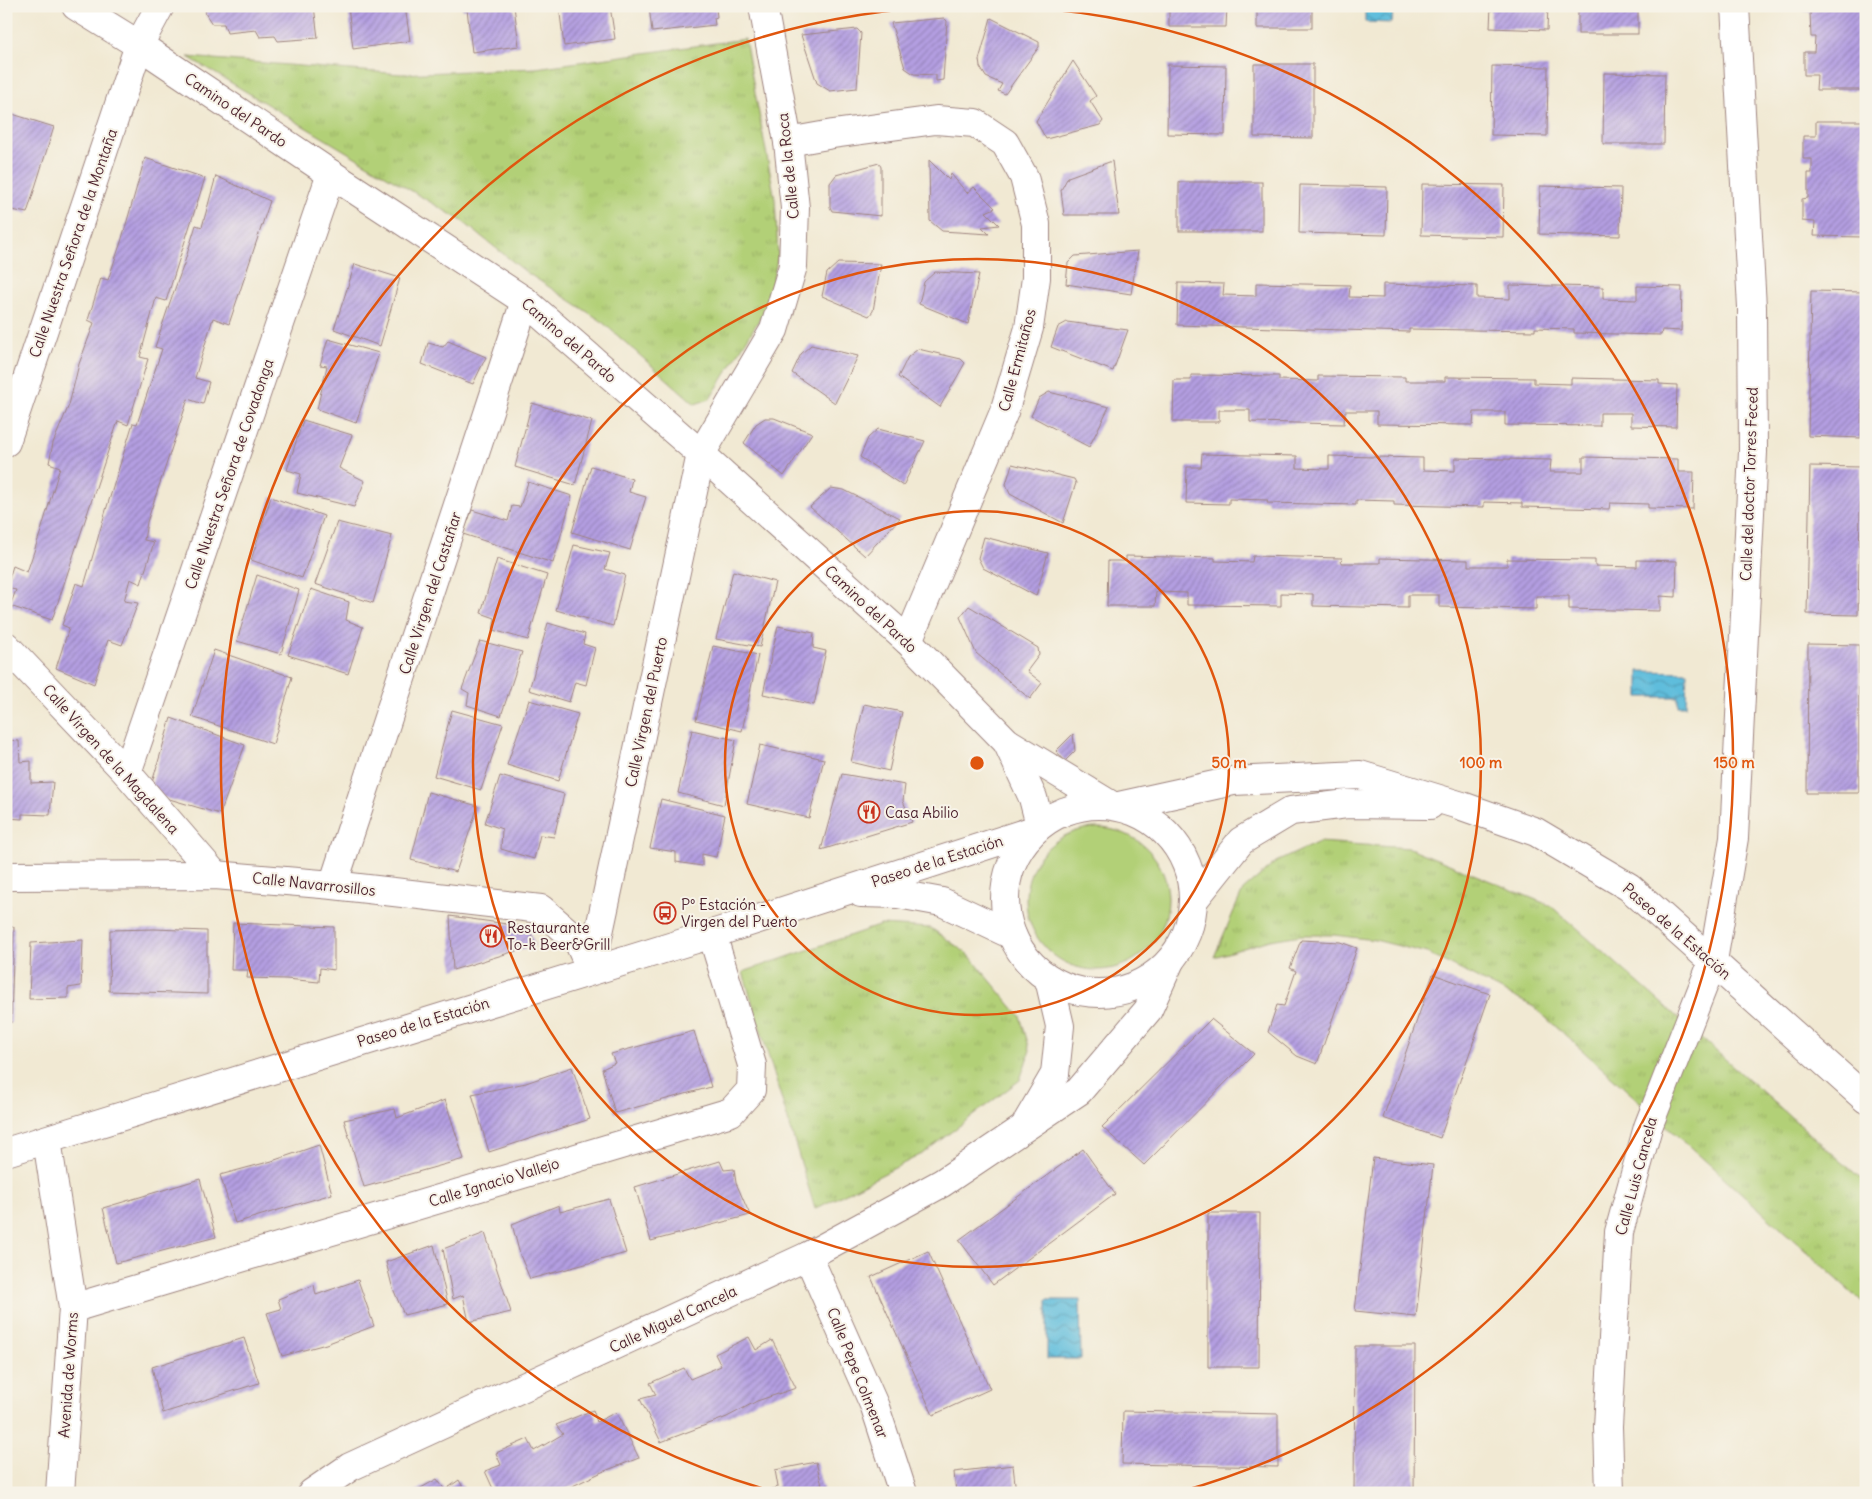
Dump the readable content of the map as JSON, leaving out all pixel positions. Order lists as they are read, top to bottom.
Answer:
{
  "streets": {
    "street": [
      "Camino del Pardo",
      "Calle de la Roca",
      "Calle Nuestra Señora de la Montaña",
      "Calle Ermitaños",
      "Calle Nuestra Señora de Covadonga",
      "Calle del doctor Torres Feced",
      "Calle Virgen del Castañar",
      "Calle Virgen del Puerto",
      "Calle Virgen de la Magdalena",
      "Paseo de la Estación",
      "Calle Navarrosillos",
      "Calle Luis Cancela",
      "Calle Ignacio Vallejo",
      "Calle Miguel Cancela",
      "Calle Pepe Colmenar",
      "Avenida de Worms"
    ]
  },
  "crossings": [
    ["Camino del Pardo", "Calle de la Roca"],
    ["Camino del Pardo", "Calle Nuestra Señora de la Montaña"],
    ["Camino del Pardo", "Calle Ermitaños"],
    ["Camino del Pardo", "Calle Nuestra Señora de Covadonga"],
    ["Camino del Pardo", "Calle Virgen del Castañar"],
    ["Camino del Pardo", "Calle Virgen del Puerto"],
    ["Camino del Pardo", "Paseo de la Estación"],
    ["Calle de la Roca", "Calle Ermitaños"],
    ["Calle de la Roca", "Calle Virgen del Puerto"],
    ["Calle Nuestra Señora de Covadonga", "Calle Virgen de la Magdalena"],
    ["Calle del doctor Torres Feced", "Paseo de la Estación"],
    ["Calle del doctor Torres Feced", "Calle Luis Cancela"],
    ["Calle Virgen del Castañar", "Calle Navarrosillos"],
    ["Calle Virgen del Puerto", "Paseo de la Estación"],
    ["Calle Virgen del Puerto", "Calle Navarrosillos"],
    ["Calle Virgen de la Magdalena", "Calle Navarrosillos"],
    ["Paseo de la Estación", "Calle Navarrosillos"],
    ["Paseo de la Estación", "Calle Luis Cancela"],
    ["Paseo de la Estación", "Calle Ignacio Vallejo"],
    ["Paseo de la Estación", "Avenida de Worms"],
    ["Calle Ignacio Vallejo", "Avenida de Worms"],
    ["Calle Miguel Cancela", "Calle Pepe Colmenar"]
  ],
  "places": {
    "restaurant": ["Casa Abilio", "Restaurante To-k Beer&Grill"],
    "bus stop": ["Pº Estación - Virgen del Puerto"]
  },
  "rings": ["50 m", "100 m", "150 m"]
}
